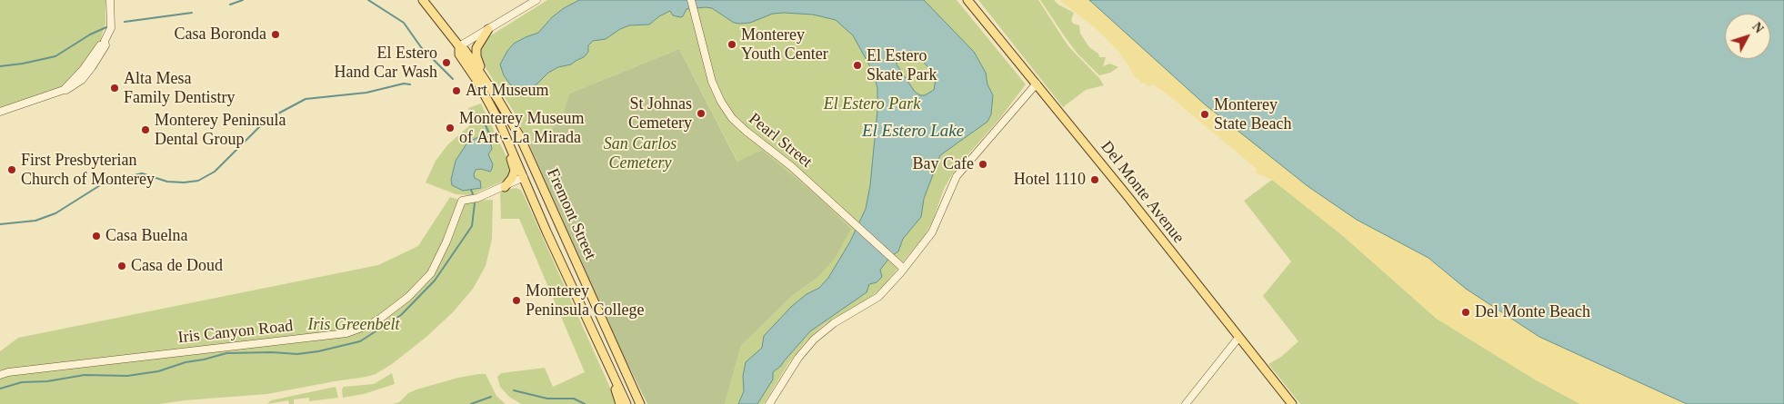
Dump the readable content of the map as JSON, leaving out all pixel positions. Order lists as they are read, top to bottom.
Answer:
{
  "streets": {
    "main road": ["Del Monte Avenue", "Fremont Street"],
    "street": ["Pearl Street", "Iris Canyon Road"]
  },
  "water": ["El Estero Lake"],
  "parks": ["El Estero Park", "San Carlos Cemetery", "Iris Greenbelt"],
  "places": [
    "Casa Boronda",
    "Monterey Youth Center",
    "El Estero Hand Car Wash",
    "El Estero Skate Park",
    "Alta Mesa Family Dentistry",
    "Art Museum",
    "St Johnas Cemetery",
    "Monterey State Beach",
    "Monterey Museum of Art - La Mirada",
    "Monterey Peninsula Dental Group",
    "Bay Cafe",
    "First Presbyterian Church of Monterey",
    "Hotel 1110",
    "Casa Buelna",
    "Casa de Doud",
    "Monterey Peninsula College",
    "Del Monte Beach"
  ],
  "north": "top right"
}
